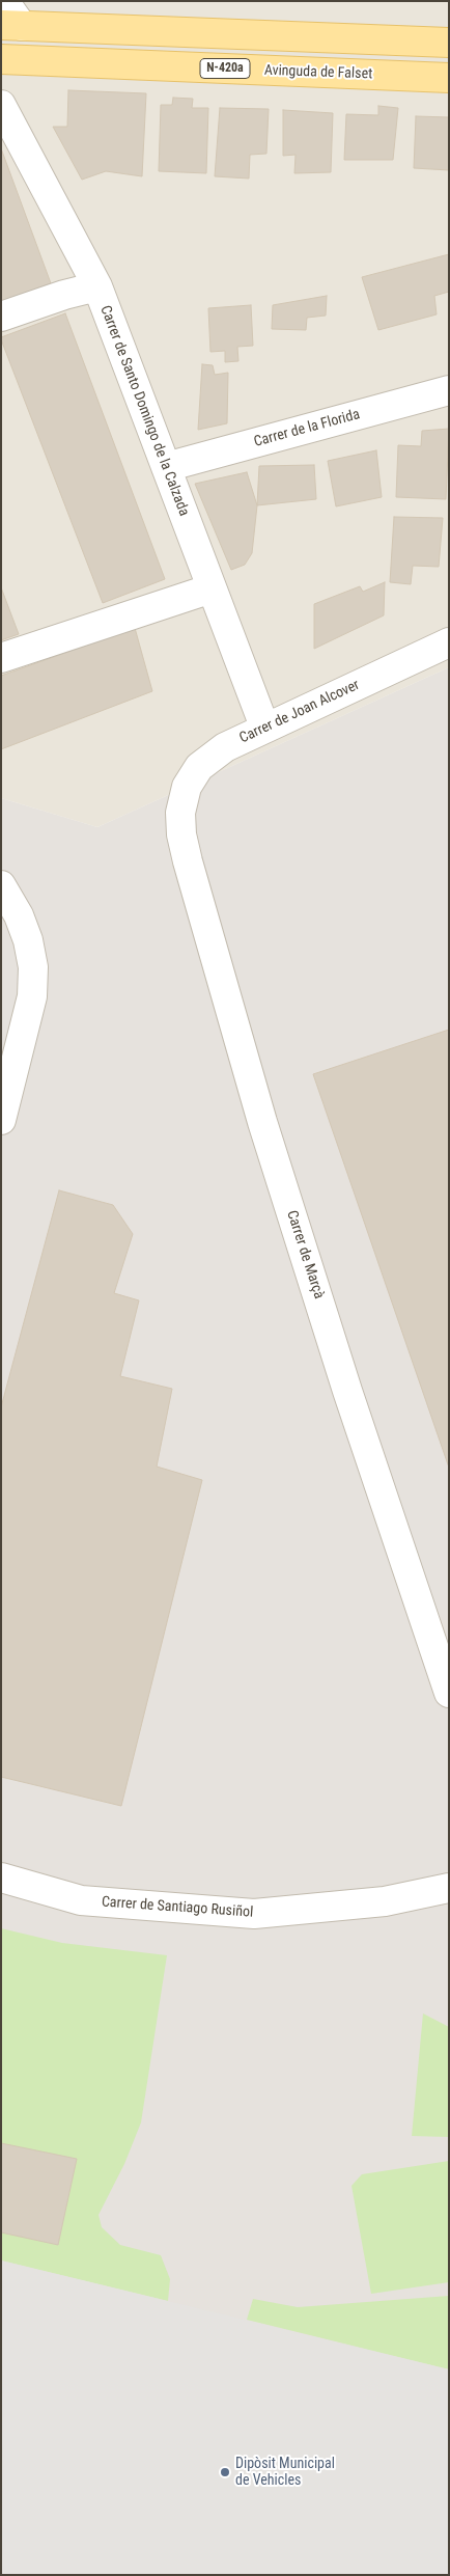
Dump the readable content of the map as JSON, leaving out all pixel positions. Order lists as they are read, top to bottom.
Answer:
{
  "streets": {
    "main road": ["N-420a", "Avinguda de Falset"],
    "street": [
      "Carrer de Santo Domingo de la Calzada",
      "Carrer de la Florida",
      "Carrer de Joan Alcover",
      "Carrer de Marçà",
      "Carrer de Santiago Rusiñol"
    ]
  },
  "crossings": [
    ["Carrer de Santo Domingo de la Calzada", "Carrer de la Florida"],
    ["Carrer de Santo Domingo de la Calzada", "Carrer de Joan Alcover"],
    ["Carrer de Joan Alcover", "Carrer de Marçà"]
  ],
  "places": ["Dipòsit Municipal de Vehicles"]
}
